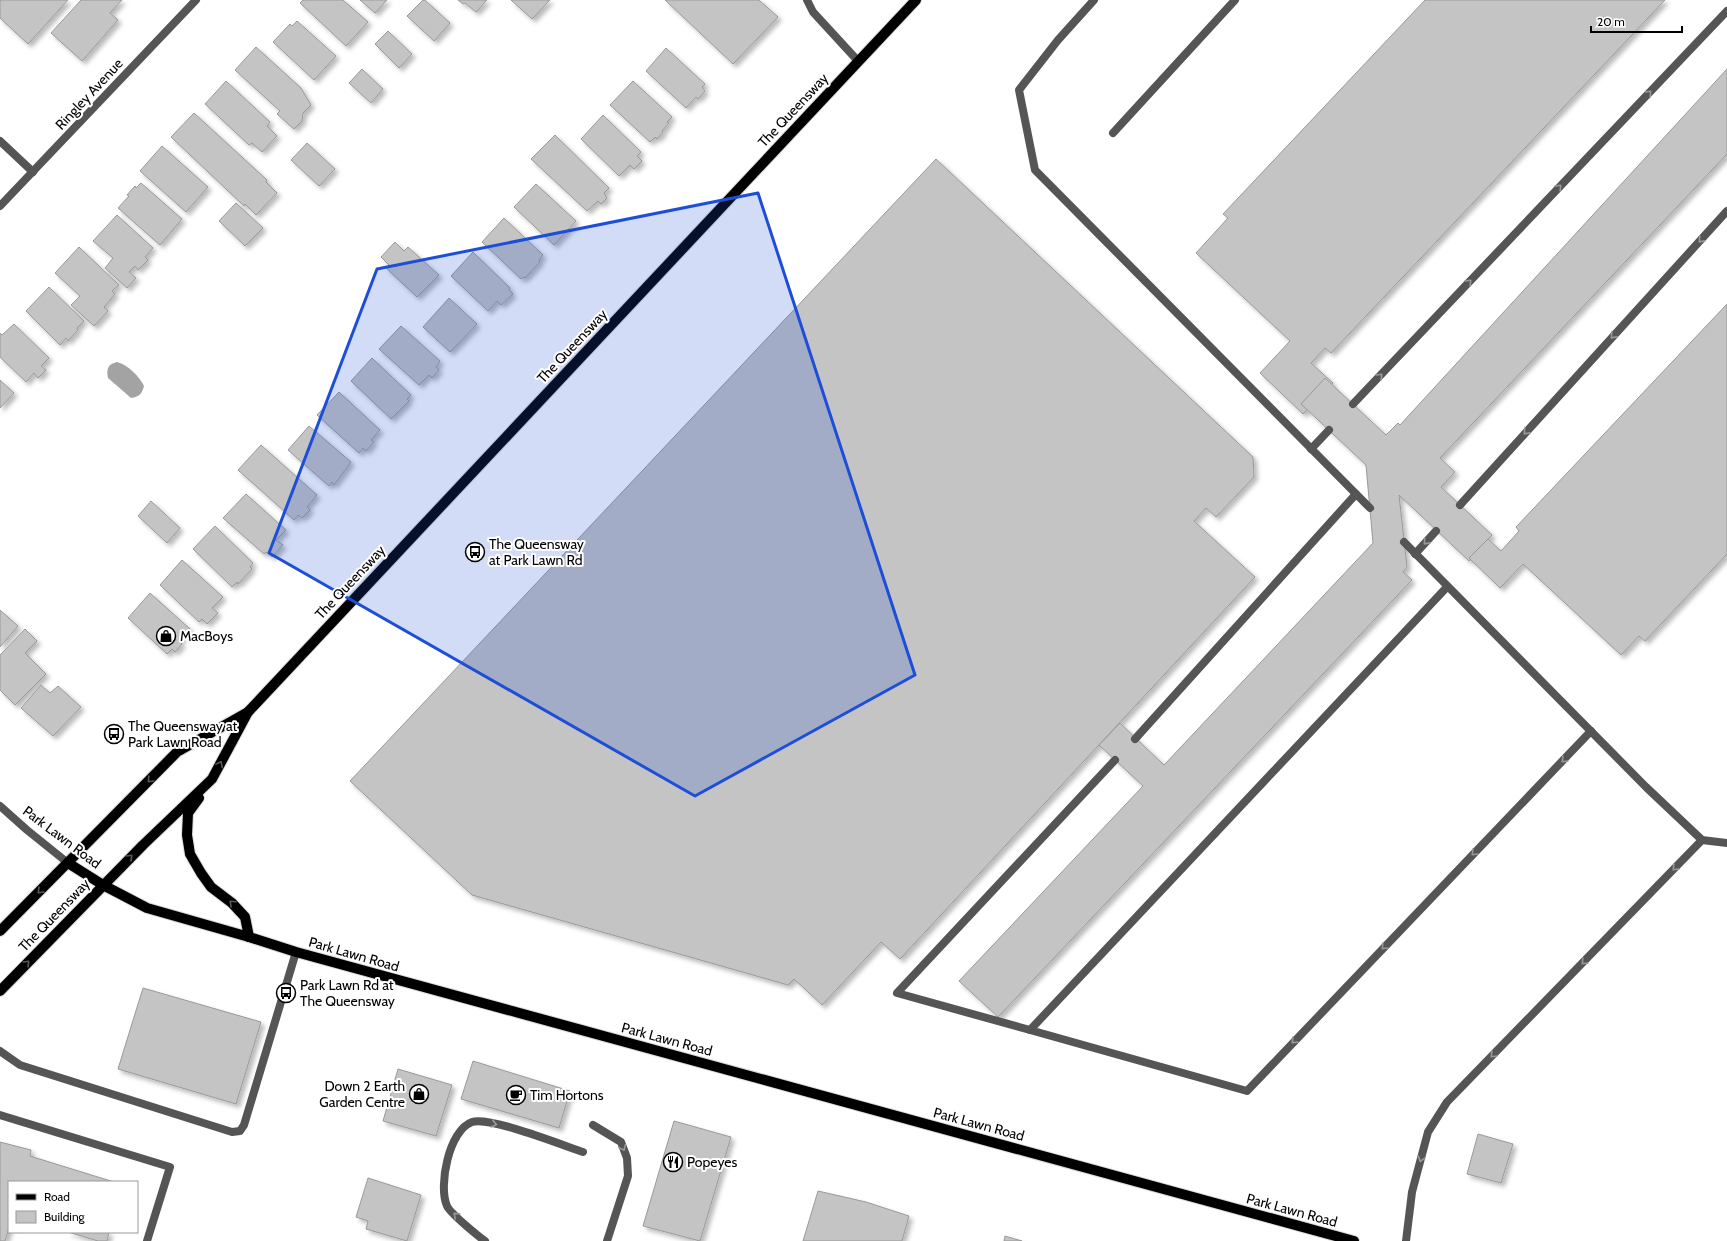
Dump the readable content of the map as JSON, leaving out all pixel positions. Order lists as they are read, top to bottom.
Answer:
{
  "streets": {
    "main road": ["The Queensway", "Park Lawn Road"],
    "street": ["Ringley Avenue"]
  },
  "crossings": [
    ["The Queensway", "Park Lawn Road"]
  ],
  "places": {
    "bus stop": ["The Queensway at Park Lawn Rd", "The Queensway at Park Lawn Road", "Park Lawn Rd at The Queensway"],
    "shop": ["MacBoys", "Down 2 Earth Garden Centre"],
    "cafe": ["Tim Hortons"],
    "restaurant": ["Popeyes"]
  },
  "legend": ["Road", "Building"],
  "scale_bar": "20 m"
}
